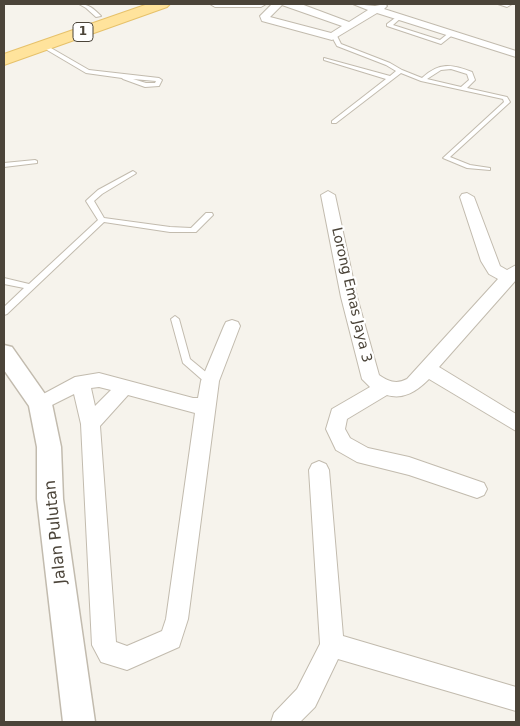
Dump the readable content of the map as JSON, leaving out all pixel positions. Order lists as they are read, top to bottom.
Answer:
{
  "streets": {
    "main road": ["1"],
    "street": ["Lorong Emas Jaya 3", "Jalan Pulutan"]
  }
}
